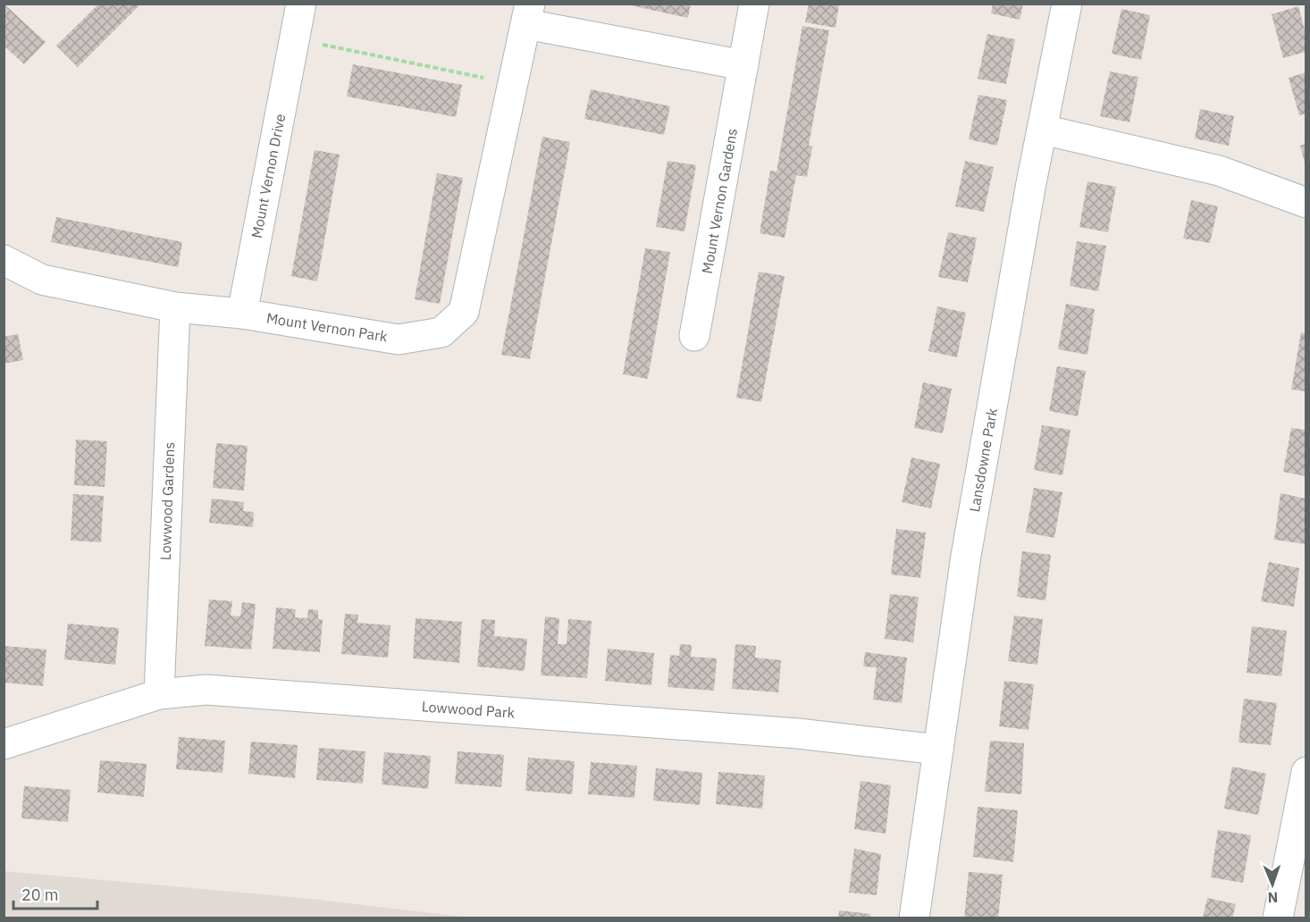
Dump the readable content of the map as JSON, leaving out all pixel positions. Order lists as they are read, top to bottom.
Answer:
{
  "streets": {
    "street": [
      "Mount Vernon Drive",
      "Mount Vernon Gardens",
      "Mount Vernon Park",
      "Lansdowne Park",
      "Lowwood Gardens",
      "Lowwood Park"
    ]
  },
  "crossings": [
    ["Mount Vernon Drive", "Mount Vernon Park"],
    ["Mount Vernon Park", "Lowwood Gardens"],
    ["Lansdowne Park", "Lowwood Park"],
    ["Lowwood Gardens", "Lowwood Park"]
  ],
  "scale_bar": "20 m",
  "north": "bottom"
}
